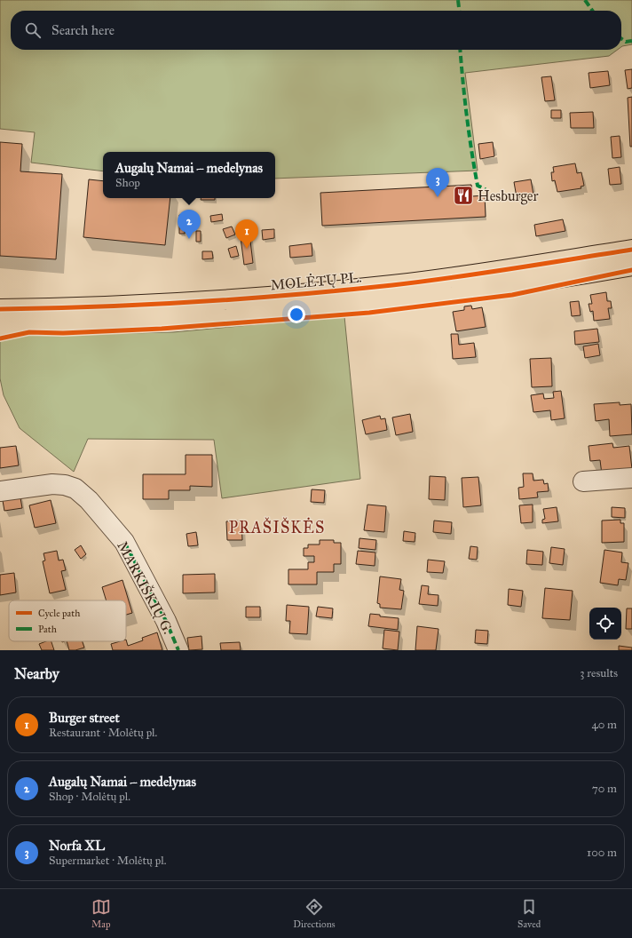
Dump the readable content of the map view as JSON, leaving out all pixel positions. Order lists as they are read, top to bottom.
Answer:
{
  "streets": {
    "highway": ["MOLĖTŲ PL."],
    "street": ["MARKIŠKIŲ G."]
  },
  "districts": ["PRAŠIŠKĖS"],
  "places": {
    "restaurant": ["Hesburger"]
  },
  "legend": ["Cycle path", "Path"],
  "page": {
    "search": "Search here",
    "popup": ["Augalų Namai – medelynas", "Shop"],
    "pins": ["3", "2", "1"],
    "heading": ["Nearby", "3 results"],
    "list": [
      {
        "mark": "1",
        "name": "Burger street",
        "note": "Restaurant · Molėtų pl.",
        "value": "40 m"
      },
      {
        "mark": "2",
        "name": "Augalų Namai – medelynas",
        "note": "Shop · Molėtų pl.",
        "value": "70 m"
      },
      {
        "mark": "3",
        "name": "Norfa XL",
        "note": "Supermarket · Molėtų pl.",
        "value": "100 m"
      }
    ],
    "nav": ["Map", "Directions", "Saved"]
  }
}
